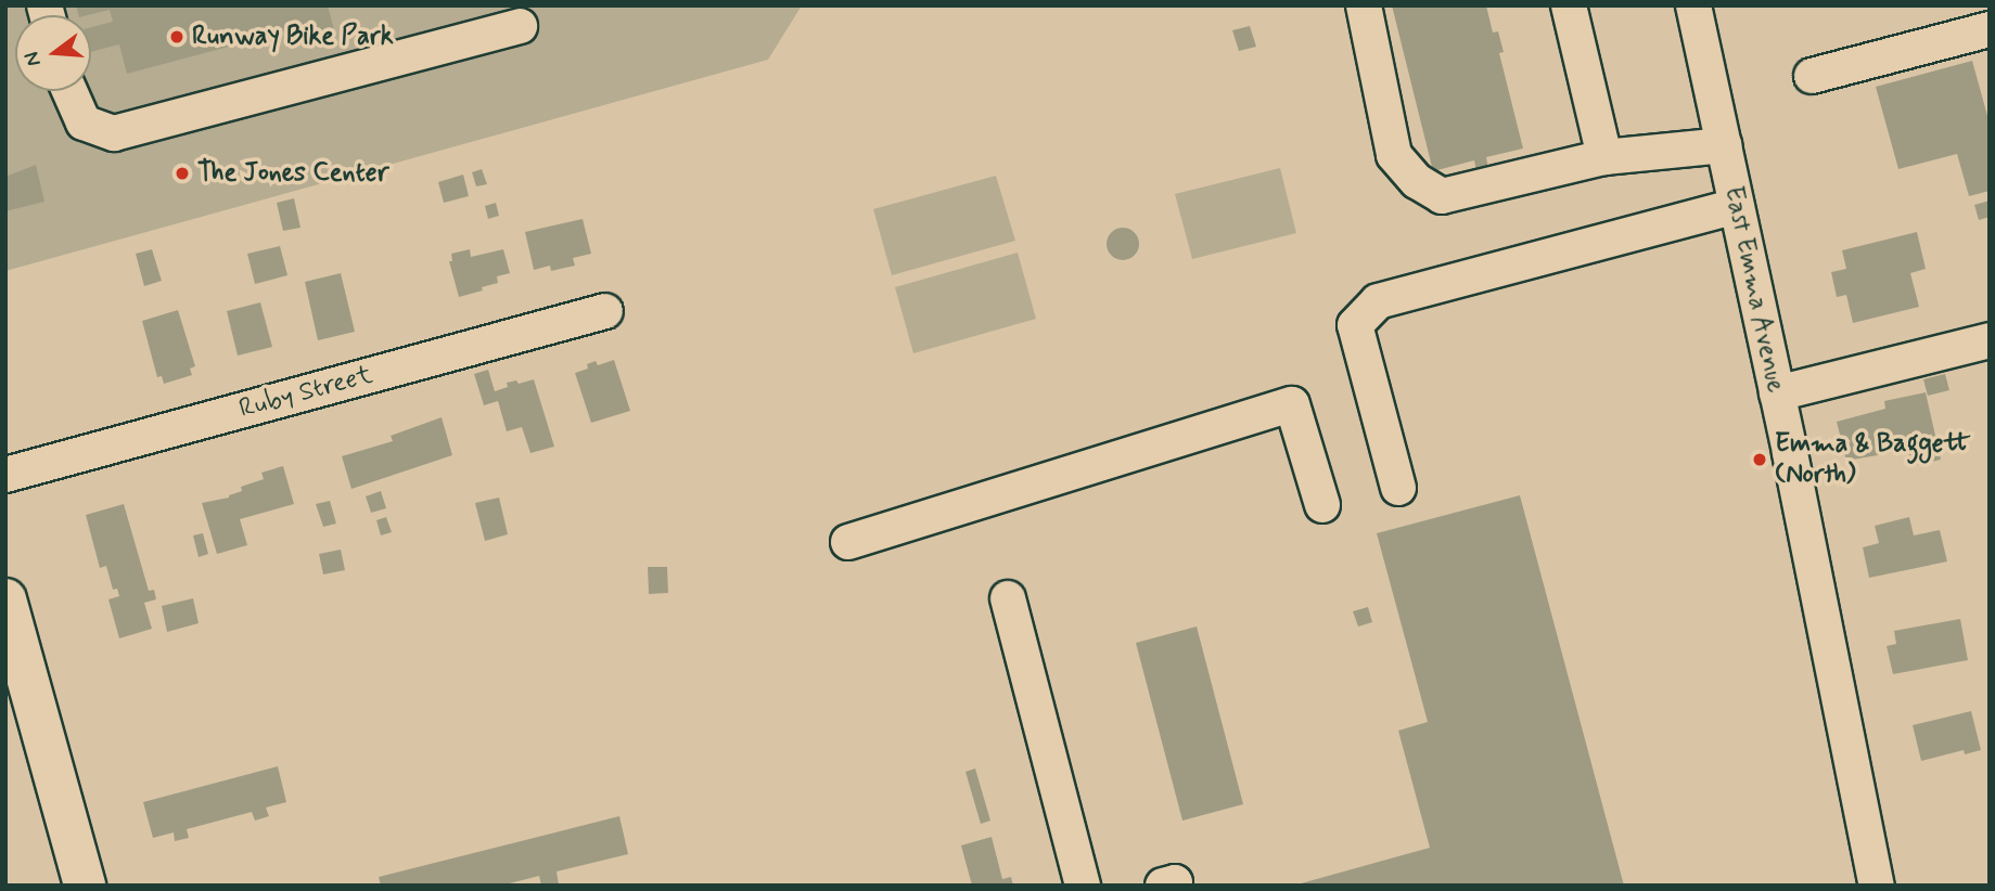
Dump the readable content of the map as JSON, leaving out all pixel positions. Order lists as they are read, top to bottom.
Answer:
{
  "streets": {
    "street": ["East Emma Avenue", "Ruby Street"]
  },
  "places": ["Runway Bike Park", "The Jones Center", "Emma & Baggett (North)"],
  "north": "left"
}
